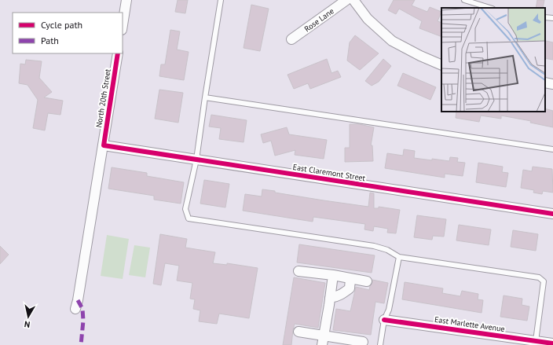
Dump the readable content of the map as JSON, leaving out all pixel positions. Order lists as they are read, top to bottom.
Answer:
{
  "streets": {
    "street": [
      "Rose Lane",
      "North 20th Street",
      "East Claremont Street",
      "East Marlette Avenue"
    ]
  },
  "crossings": [
    ["North 20th Street", "East Claremont Street"]
  ],
  "legend": ["Cycle path", "Path"],
  "north": "bottom"
}
